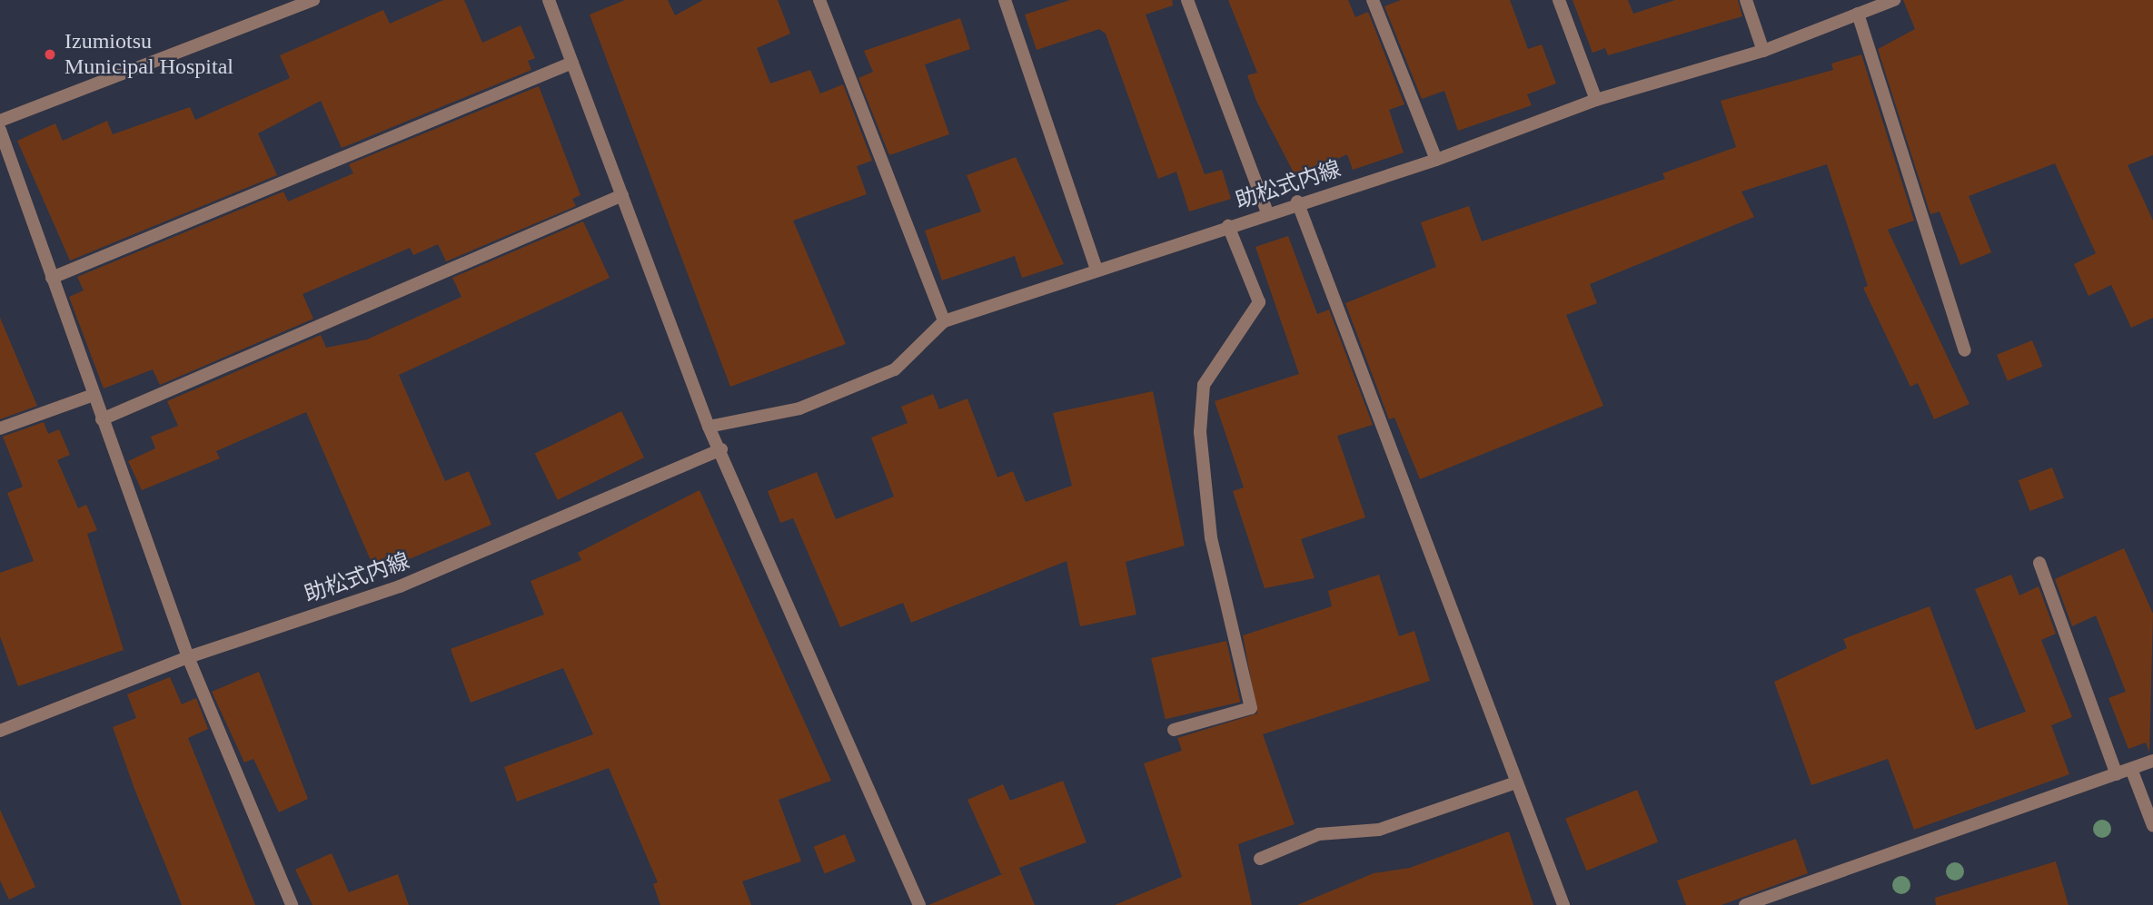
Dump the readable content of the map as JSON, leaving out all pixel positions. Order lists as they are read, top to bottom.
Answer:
{
  "streets": {
    "street": ["助松式内線"]
  },
  "places": ["Izumiotsu Municipal Hospital"]
}
